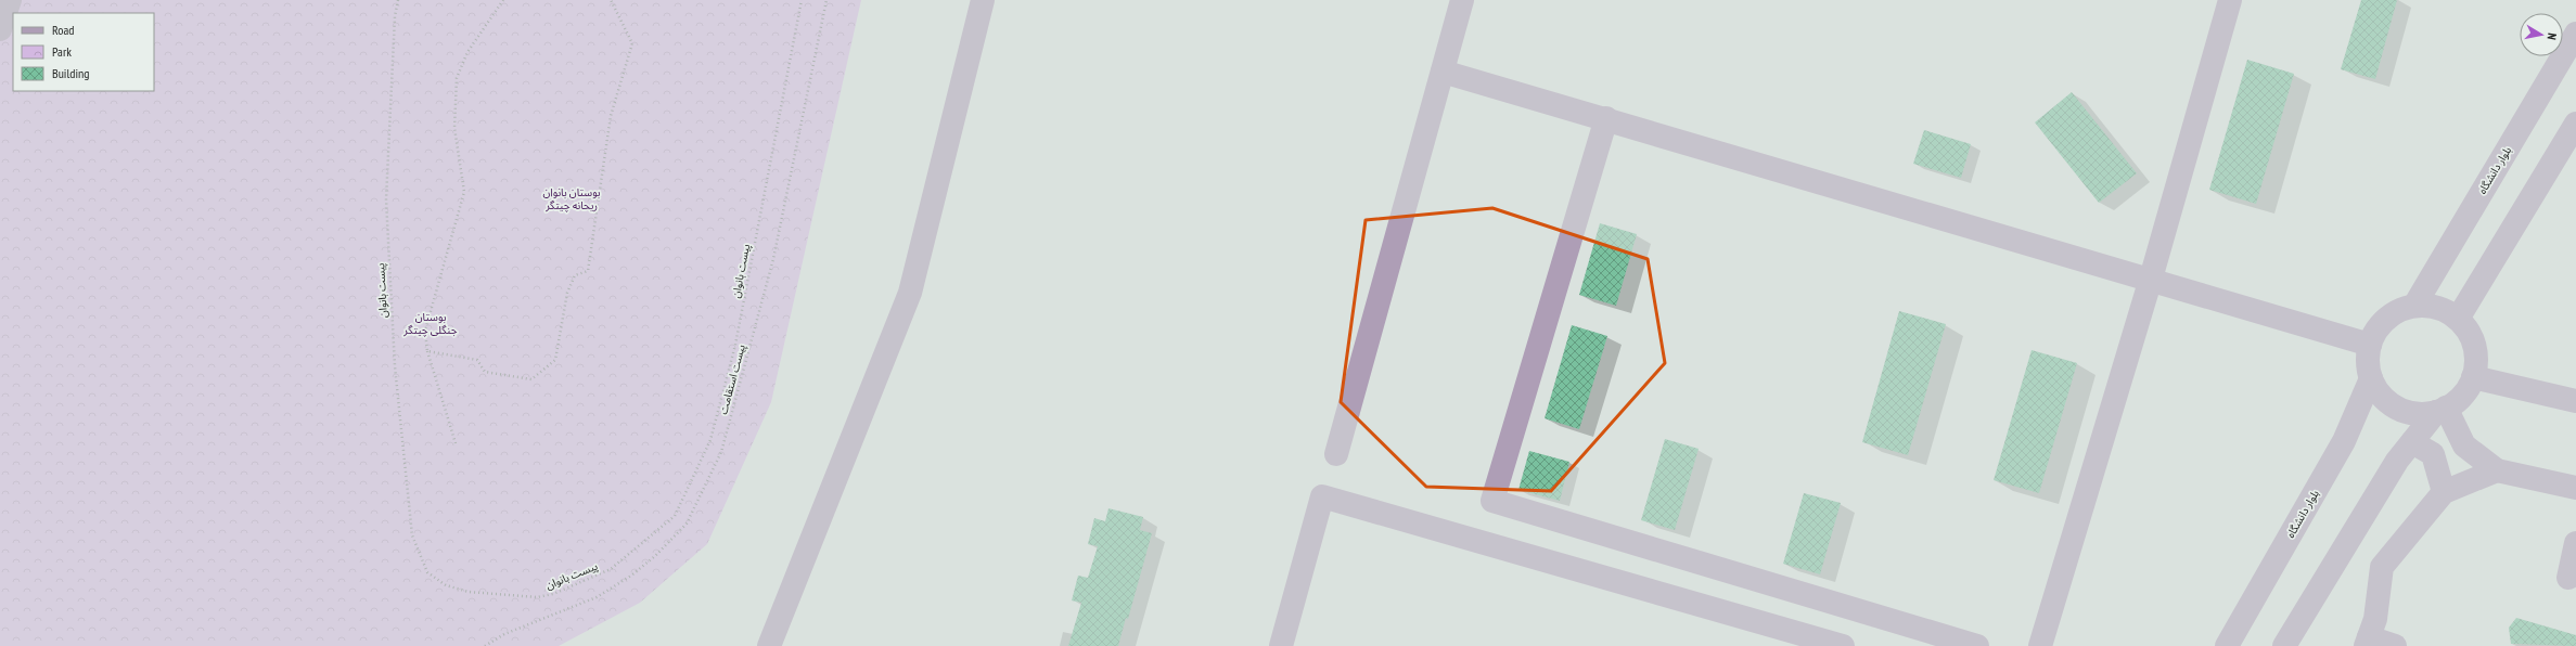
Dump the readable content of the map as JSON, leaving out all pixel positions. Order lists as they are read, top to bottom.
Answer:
{
  "streets": {
    "street": ["بلوار دانشگاه"],
    "path": ["پیست بانوان", "پیست استقامت"]
  },
  "parks": ["بوستان بانوان ریحانه چیتگر", "بوستان جنگلی چیتگر"],
  "legend": ["Road", "Park", "Building"],
  "north": "right"
}
